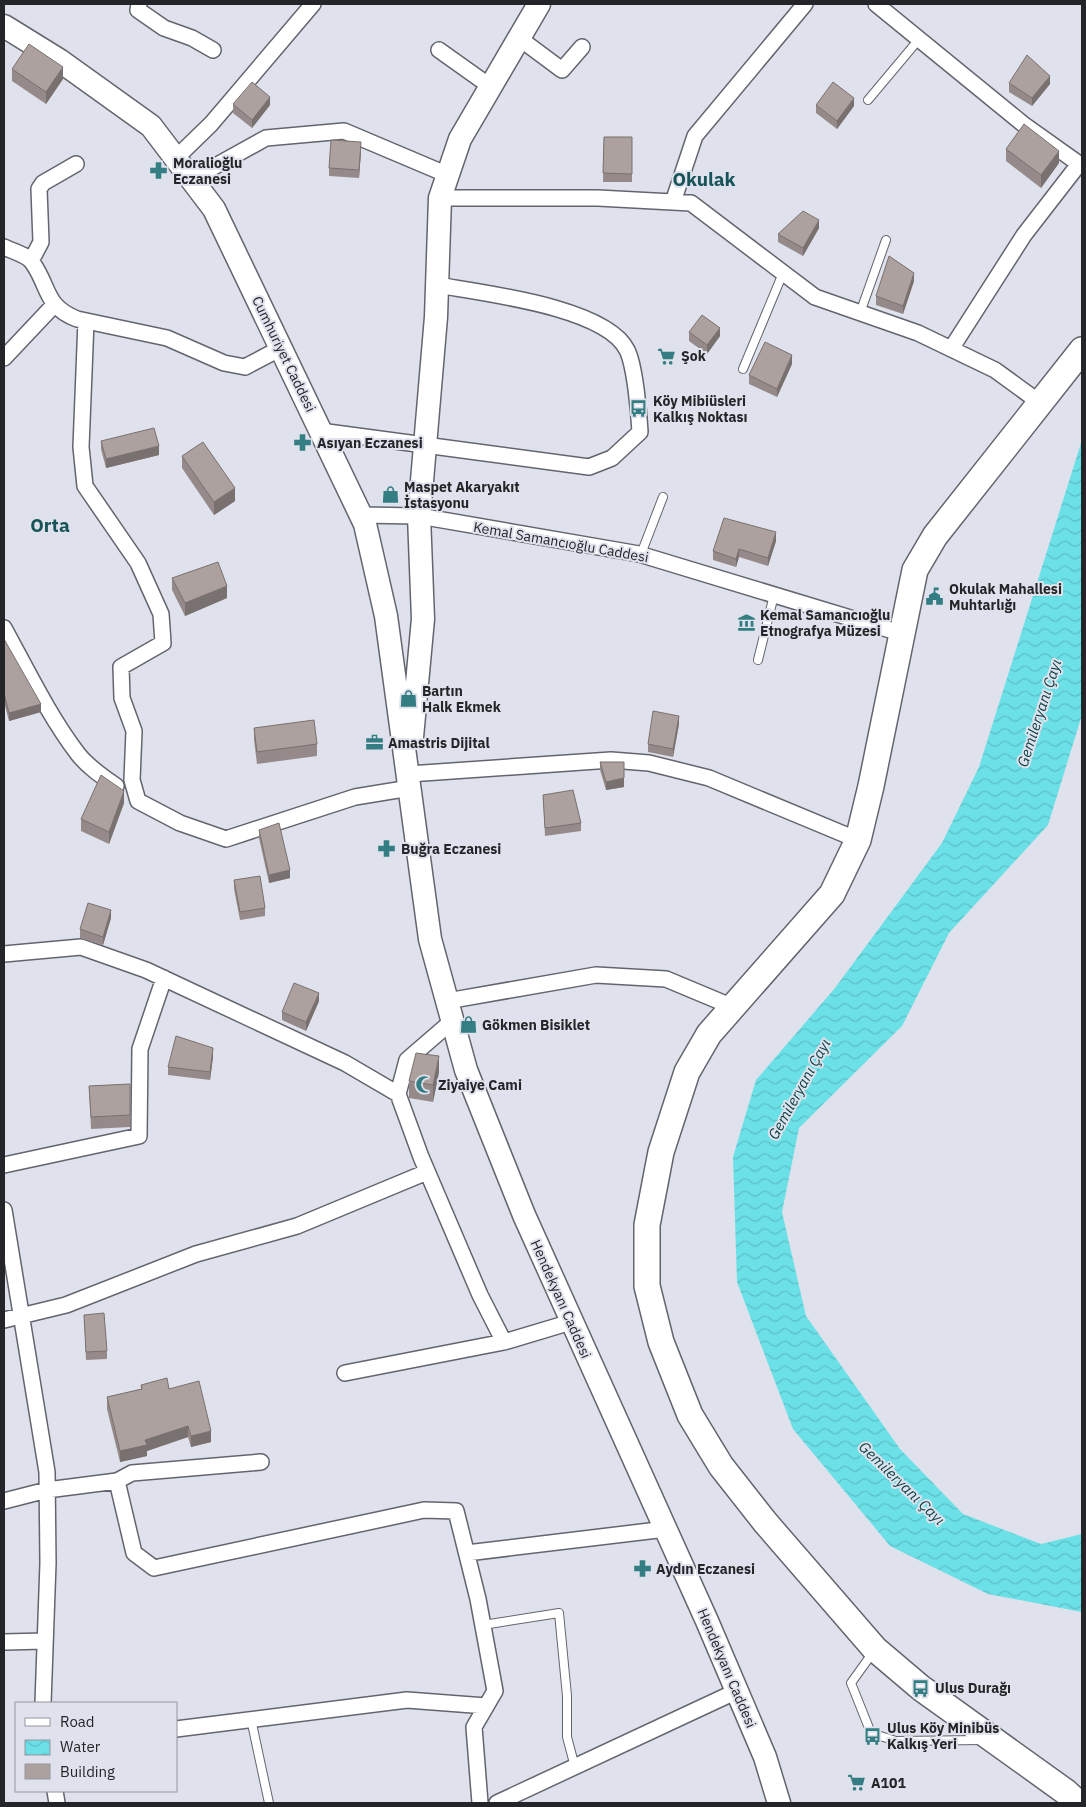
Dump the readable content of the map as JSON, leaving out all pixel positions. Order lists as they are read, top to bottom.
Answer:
{
  "streets": {
    "main road": ["Cumhuriyet Caddesi", "Hendekyanı Caddesi"],
    "street": ["Kemal Samancıoğlu Caddesi"]
  },
  "crossings": [
    ["Cumhuriyet Caddesi", "Kemal Samancıoğlu Caddesi"],
    ["Cumhuriyet Caddesi", "Hendekyanı Caddesi"]
  ],
  "districts": ["Okulak", "Orta"],
  "water": ["Gemileryanı Çayı"],
  "places": {
    "pharmacy": [
      "Moralioğlu Eczanesi",
      "Asıyan Eczanesi",
      "Buğra Eczanesi",
      "Aydın Eczanesi"
    ],
    "supermarket": ["Şok", "A101"],
    "bus stop": ["Köy Mibiüsleri Kalkış Noktası", "Ulus Durağı", "Ulus Köy Minibüs Kalkış Yeri"],
    "shop": ["Maspet Akaryakıt İstasyonu", "Bartın Halk Ekmek", "Gökmen Bisiklet"],
    "public building": ["Okulak Mahallesi Muhtarlığı"],
    "museum": ["Kemal Samancıoğlu Etnografya Müzesi"],
    "office": ["Amastris Dijital"],
    "mosque": ["Ziyaiye Cami"]
  },
  "legend": ["Road", "Water", "Building"]
}
